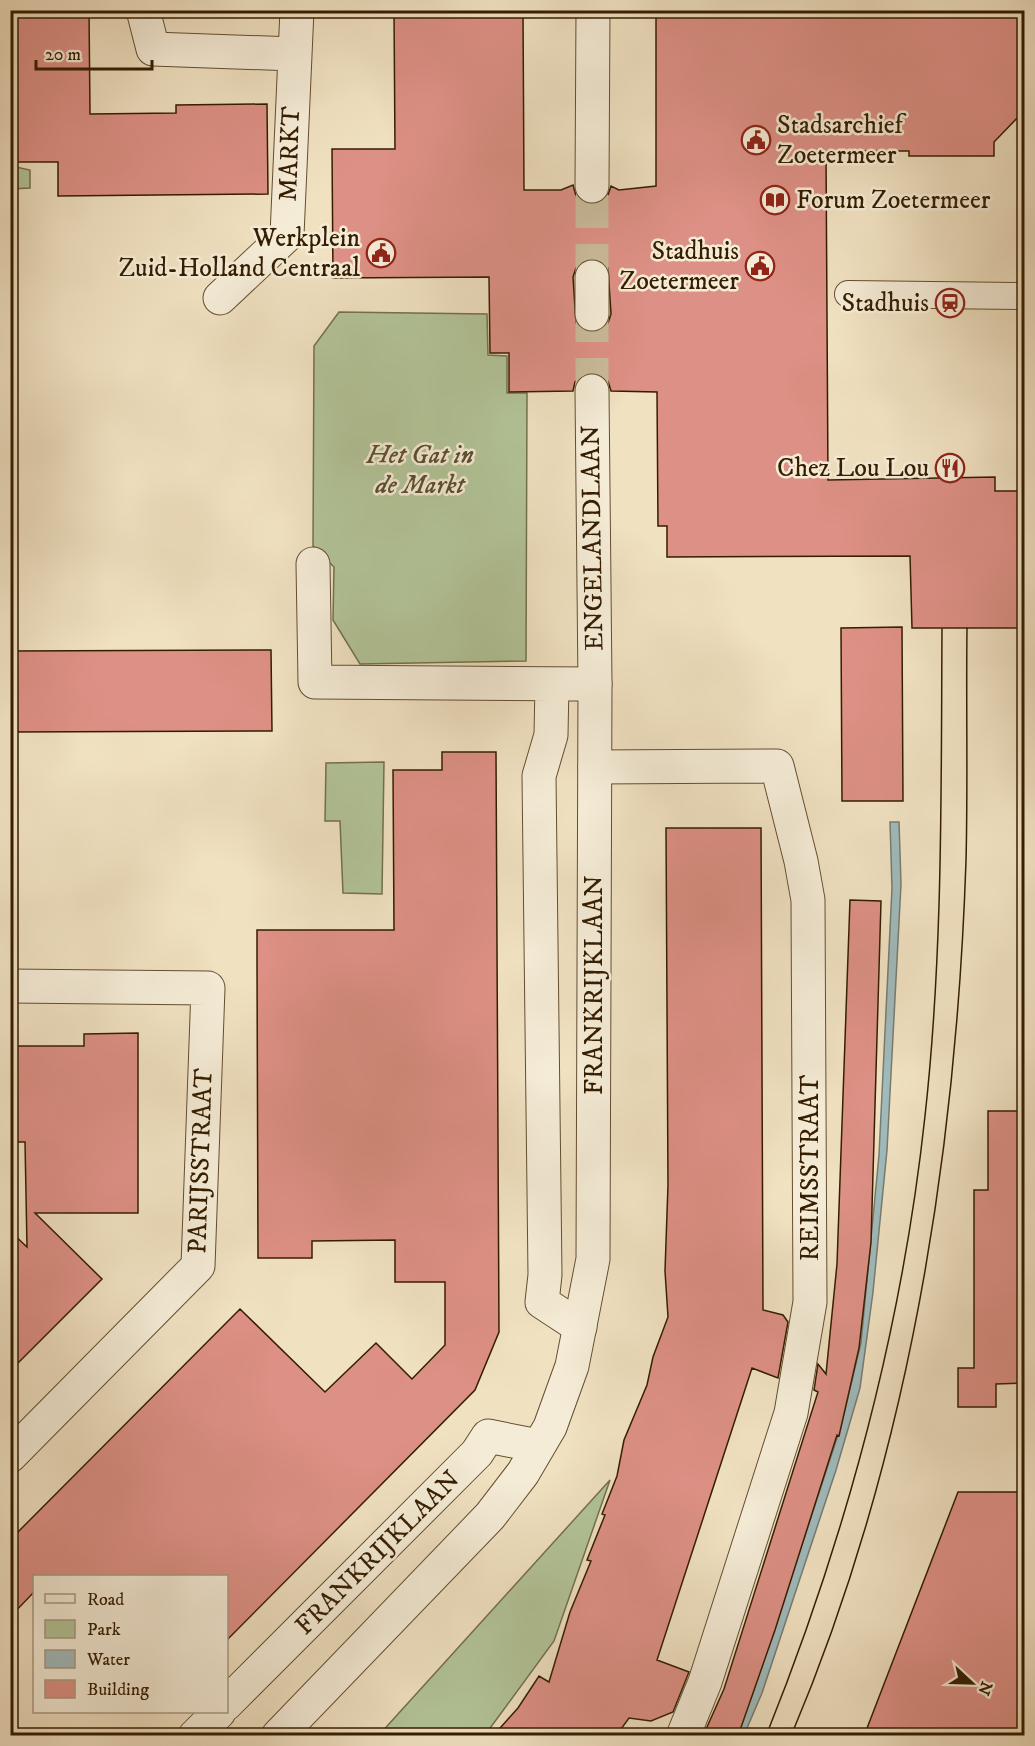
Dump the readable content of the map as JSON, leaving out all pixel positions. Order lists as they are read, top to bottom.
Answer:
{
  "streets": {
    "street": [
      "MARKT",
      "ENGELANDLAAN",
      "FRANKRIJKLAAN",
      "PARIJSSTRAAT",
      "REIMSSTRAAT"
    ]
  },
  "crossings": [
    ["ENGELANDLAAN", "FRANKRIJKLAAN"],
    ["FRANKRIJKLAAN", "REIMSSTRAAT"]
  ],
  "parks": ["Het Gat in de Markt"],
  "places": {
    "public building": ["Stadsarchief Zoetermeer", "Werkplein Zuid-Holland Centraal", "Stadhuis Zoetermeer"],
    "library": ["Forum Zoetermeer"],
    "station": ["Stadhuis"],
    "restaurant": ["Chez Lou Lou"]
  },
  "legend": [
    "Road",
    "Park",
    "Water",
    "Building"
  ],
  "scale_bar": "20 m",
  "north": "right"
}
